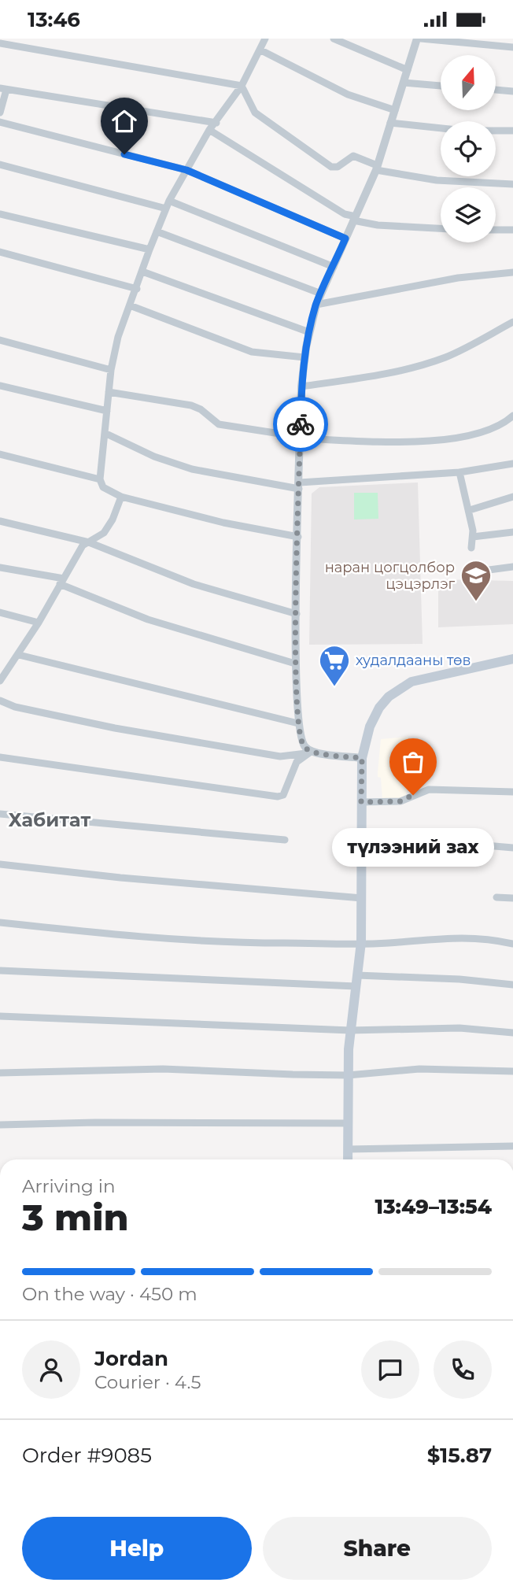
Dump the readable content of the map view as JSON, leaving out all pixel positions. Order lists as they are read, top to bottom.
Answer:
{
  "districts": ["Хабитат"],
  "places": {
    "school or university": ["наран цогцолбор цэцэрлэг"],
    "supermarket": ["худалдааны төв"],
    "other": ["түлээний зах"]
  },
  "north": "top",
  "page": {
    "status": "13:46",
    "bubble": "түлээний зах",
    "heading": ["3 min", "Arriving in", "13:49–13:54"],
    "panel": [
      "Jordan",
      "Courier · 4.5",
      "Order #9085",
      "$15.87"
    ],
    "bar": "On the way · 450 m",
    "buttons": ["Help", "Share"]
  }
}
